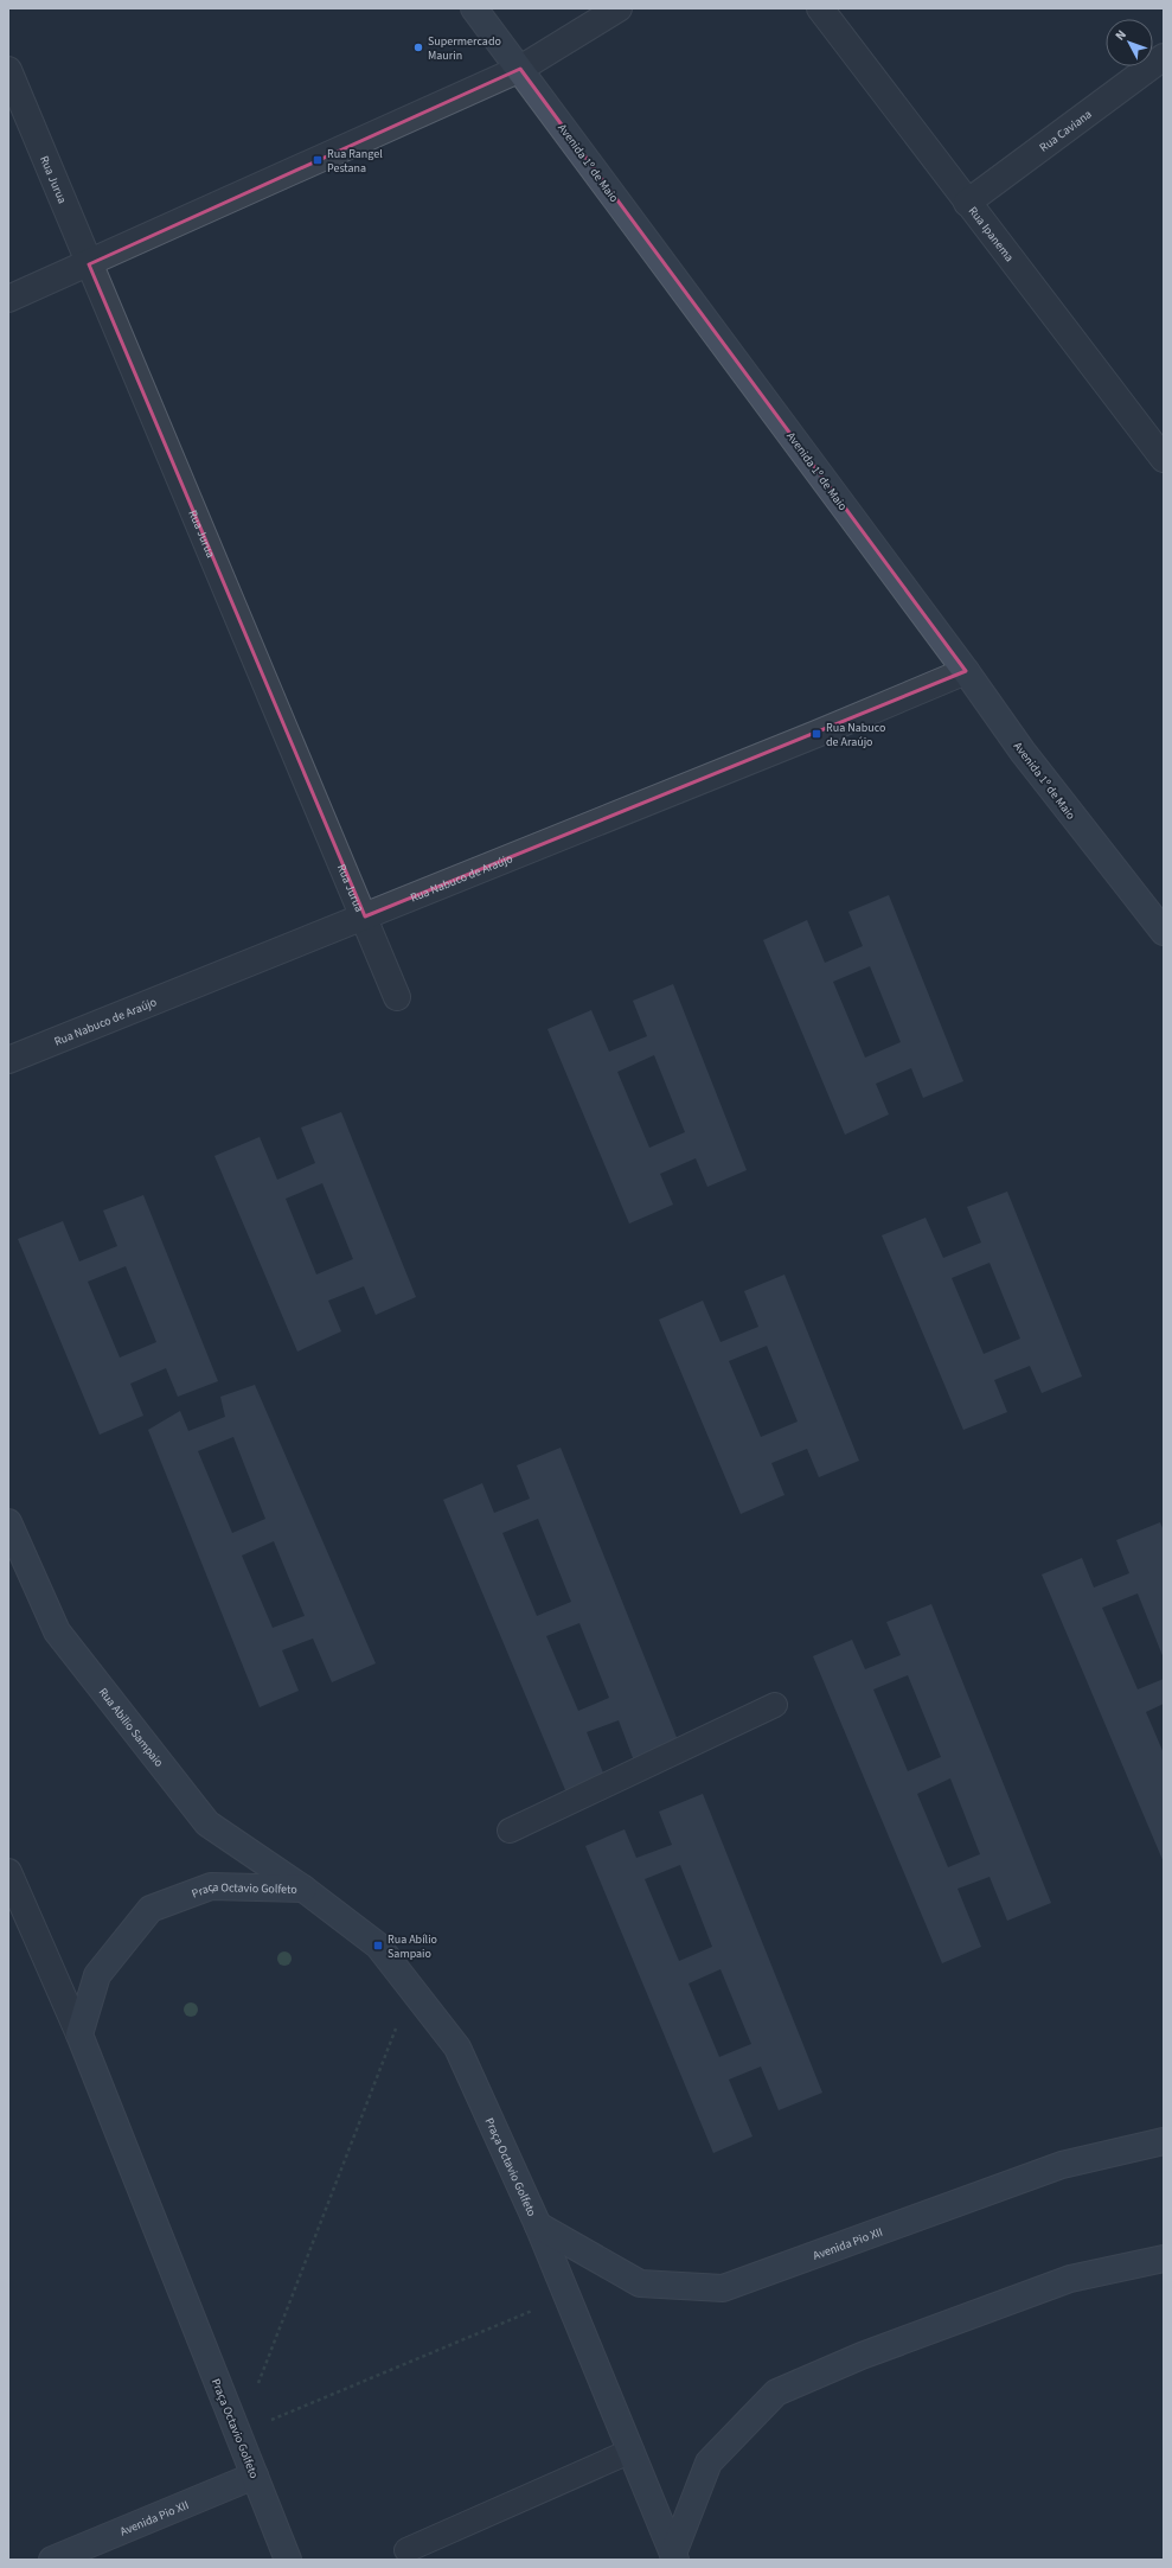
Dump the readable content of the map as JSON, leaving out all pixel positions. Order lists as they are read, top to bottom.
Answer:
{
  "streets": {
    "main road": [
      "Avenida 1º de Maio",
      "Rua Abilio Sampaio",
      "Praça Octavio Golfeto",
      "Avenida Pio XII"
    ],
    "street": [
      "Rua Caviana",
      "Rua Jurua",
      "Rua Ipanema",
      "Rua Nabuco de Araújo"
    ]
  },
  "crossings": [
    ["Rua Caviana", "Rua Ipanema"],
    ["Avenida 1º de Maio", "Rua Nabuco de Araújo"],
    ["Rua Jurua", "Rua Nabuco de Araújo"],
    ["Rua Abilio Sampaio", "Praça Octavio Golfeto"],
    ["Praça Octavio Golfeto", "Avenida Pio XII"]
  ],
  "places": {
    "other": ["Supermercado Maurin"],
    "transit": ["Rua Rangel Pestana", "Rua Nabuco de Araújo", "Rua Abílio Sampaio"]
  },
  "north": "top left"
}
